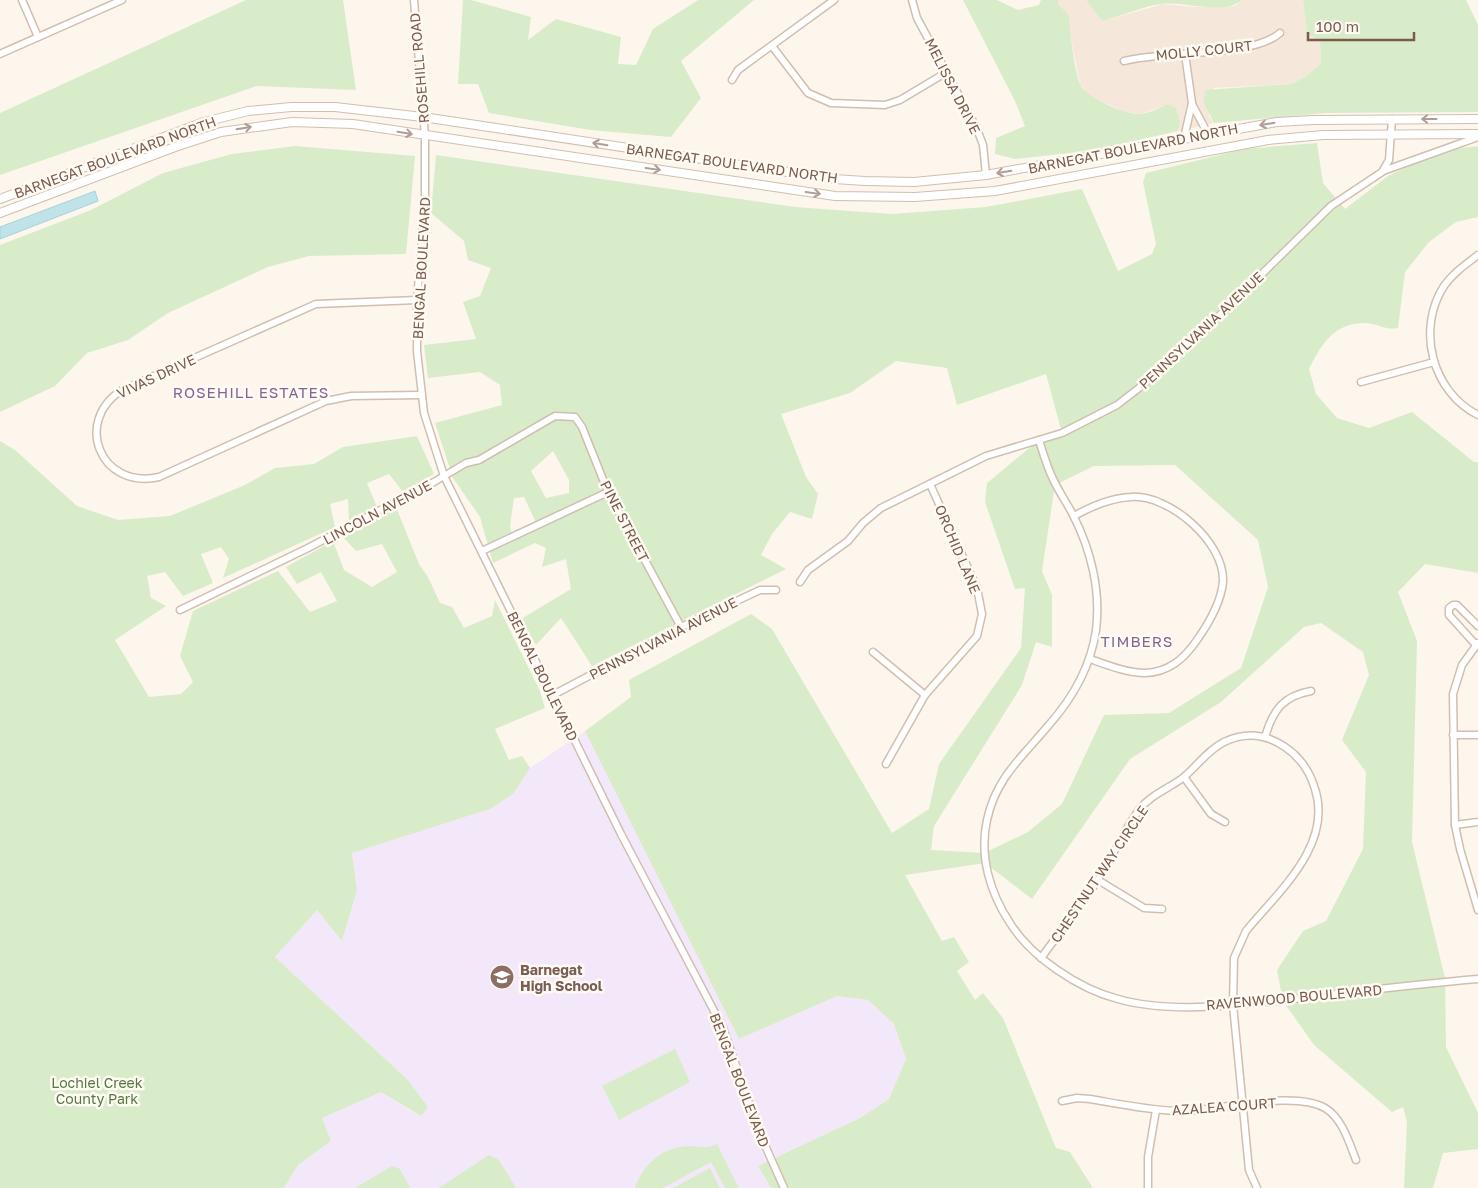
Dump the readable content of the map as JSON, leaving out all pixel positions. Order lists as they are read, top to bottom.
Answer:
{
  "streets": {
    "street": [
      "MOLLY COURT",
      "ROSEHILL ROAD",
      "MELISSA DRIVE",
      "BARNEGAT BOULEVARD NORTH",
      "BENGAL BOULEVARD",
      "PENNSYLVANIA AVENUE",
      "VIVAS DRIVE",
      "LINCOLN AVENUE",
      "PINE STREET",
      "ORCHID LANE",
      "CHESTNUT WAY CIRCLE",
      "RAVENWOOD BOULEVARD",
      "AZALEA COURT"
    ]
  },
  "crossings": [
    ["ROSEHILL ROAD", "BARNEGAT BOULEVARD NORTH"],
    ["ROSEHILL ROAD", "BENGAL BOULEVARD"],
    ["MELISSA DRIVE", "BARNEGAT BOULEVARD NORTH"],
    ["BARNEGAT BOULEVARD NORTH", "BENGAL BOULEVARD"],
    ["BENGAL BOULEVARD", "PENNSYLVANIA AVENUE"],
    ["BENGAL BOULEVARD", "VIVAS DRIVE"],
    ["BENGAL BOULEVARD", "LINCOLN AVENUE"],
    ["PENNSYLVANIA AVENUE", "PINE STREET"],
    ["PENNSYLVANIA AVENUE", "ORCHID LANE"],
    ["PENNSYLVANIA AVENUE", "RAVENWOOD BOULEVARD"],
    ["LINCOLN AVENUE", "PINE STREET"],
    ["CHESTNUT WAY CIRCLE", "RAVENWOOD BOULEVARD"]
  ],
  "districts": ["ROSEHILL ESTATES", "TIMBERS"],
  "parks": ["Lochiel Creek County Park"],
  "places": {
    "school or university": ["Barnegat High School"]
  },
  "scale_bar": "100 m"
}
